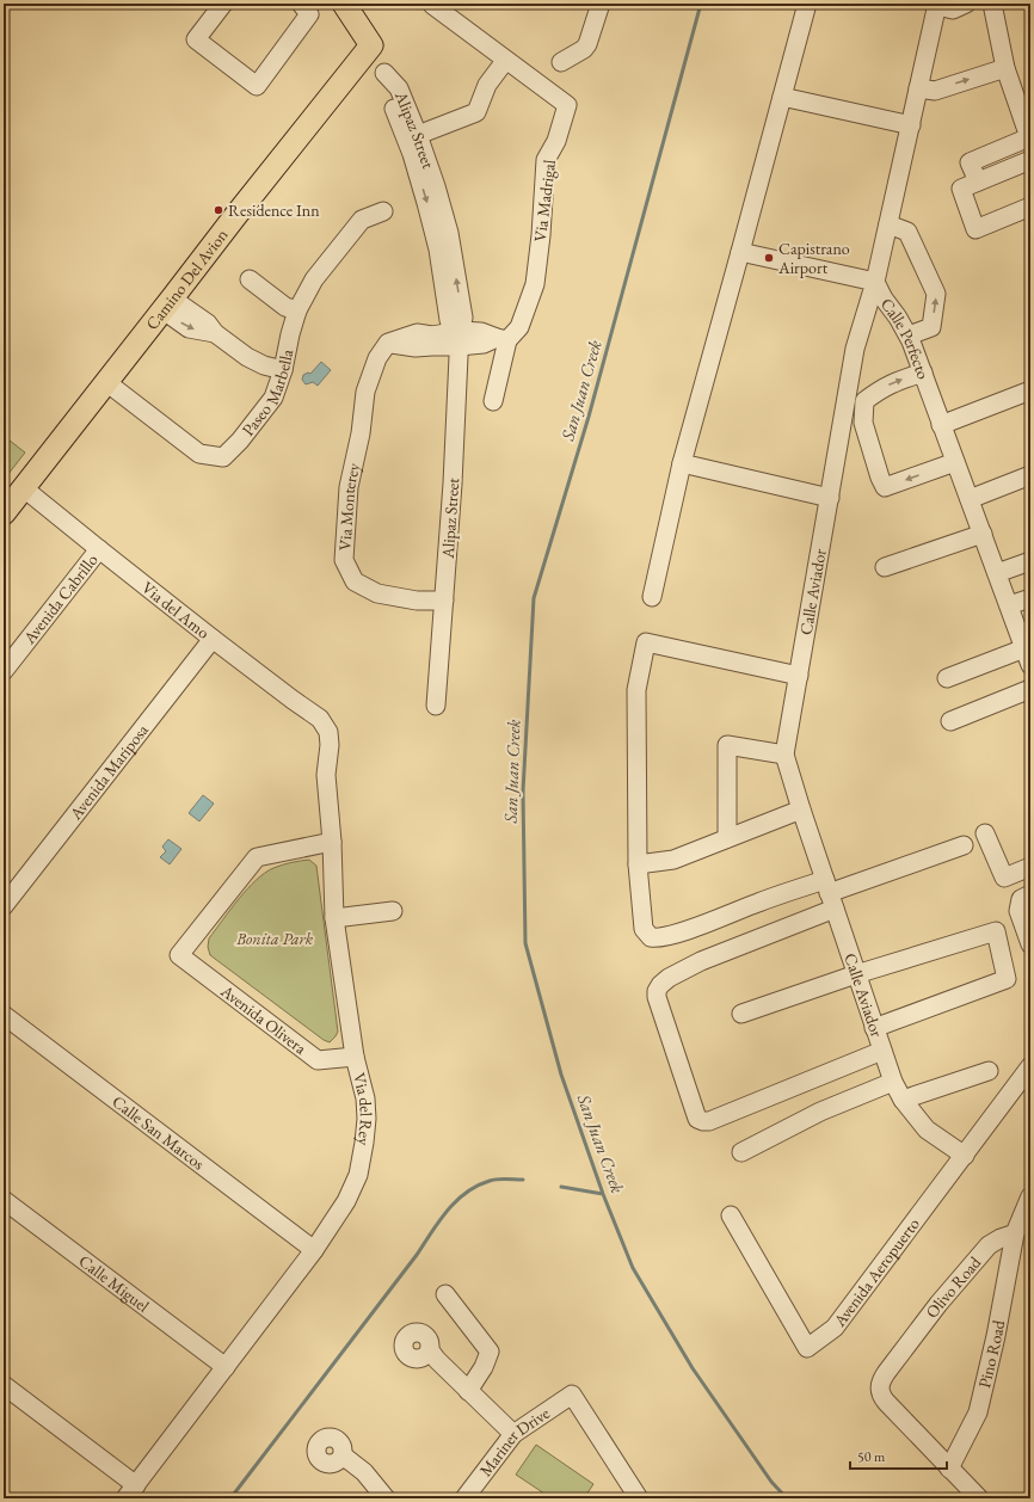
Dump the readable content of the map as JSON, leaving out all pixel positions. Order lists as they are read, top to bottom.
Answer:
{
  "streets": {
    "main road": ["Alipaz Street", "Camino Del Avion"],
    "street": [
      "Via Madrigal",
      "Calle Perfecto",
      "Paseo Marbella",
      "Via Monterey",
      "Calle Aviador",
      "Avenida Cabrillo",
      "Via del Amo",
      "Avenida Mariposa",
      "Avenida Olivera",
      "Via del Rey",
      "Calle San Marcos",
      "Avenida Aeropuerto",
      "Calle Miguel",
      "Olivo Road",
      "Pino Road",
      "Mariner Drive"
    ]
  },
  "crossings": [
    ["Alipaz Street", "Camino Del Avion"],
    ["Alipaz Street", "Via Monterey"],
    ["Via Madrigal", "Via Monterey"],
    ["Camino Del Avion", "Paseo Marbella"],
    ["Camino Del Avion", "Via del Amo"],
    ["Calle Perfecto", "Calle Aviador"],
    ["Calle Aviador", "Avenida Aeropuerto"],
    ["Avenida Cabrillo", "Via del Amo"],
    ["Via del Amo", "Avenida Mariposa"],
    ["Via del Amo", "Via del Rey"],
    ["Avenida Olivera", "Via del Rey"],
    ["Via del Rey", "Calle San Marcos"],
    ["Via del Rey", "Calle Miguel"],
    ["Olivo Road", "Pino Road"]
  ],
  "water": ["San Juan Creek"],
  "parks": ["Bonita Park"],
  "places": ["Residence Inn", "Capistrano Airport"],
  "scale_bar": "50 m"
}
